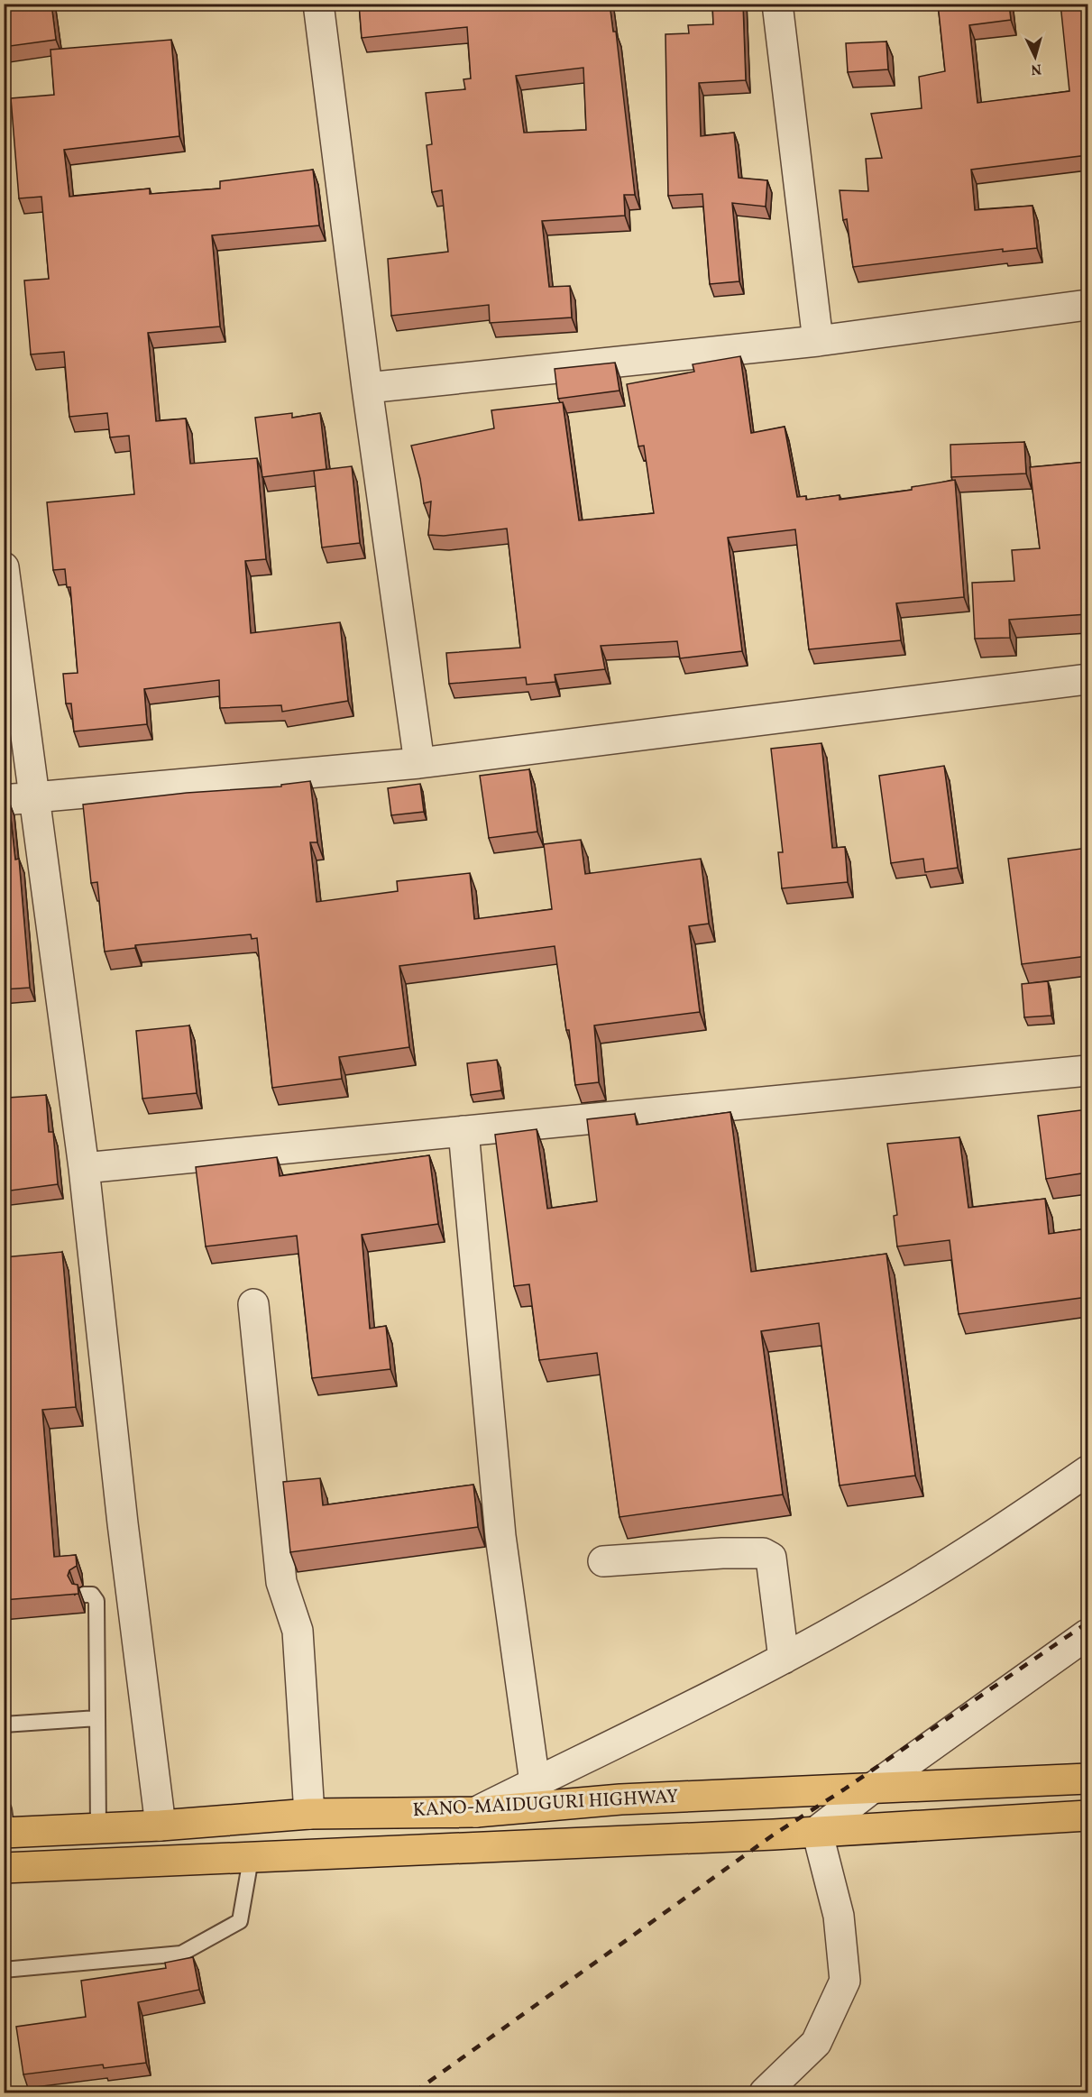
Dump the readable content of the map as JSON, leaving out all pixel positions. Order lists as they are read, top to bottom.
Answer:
{
  "streets": {
    "highway": ["KANO-MAIDUGURI HIGHWAY"]
  },
  "north": "bottom"
}
